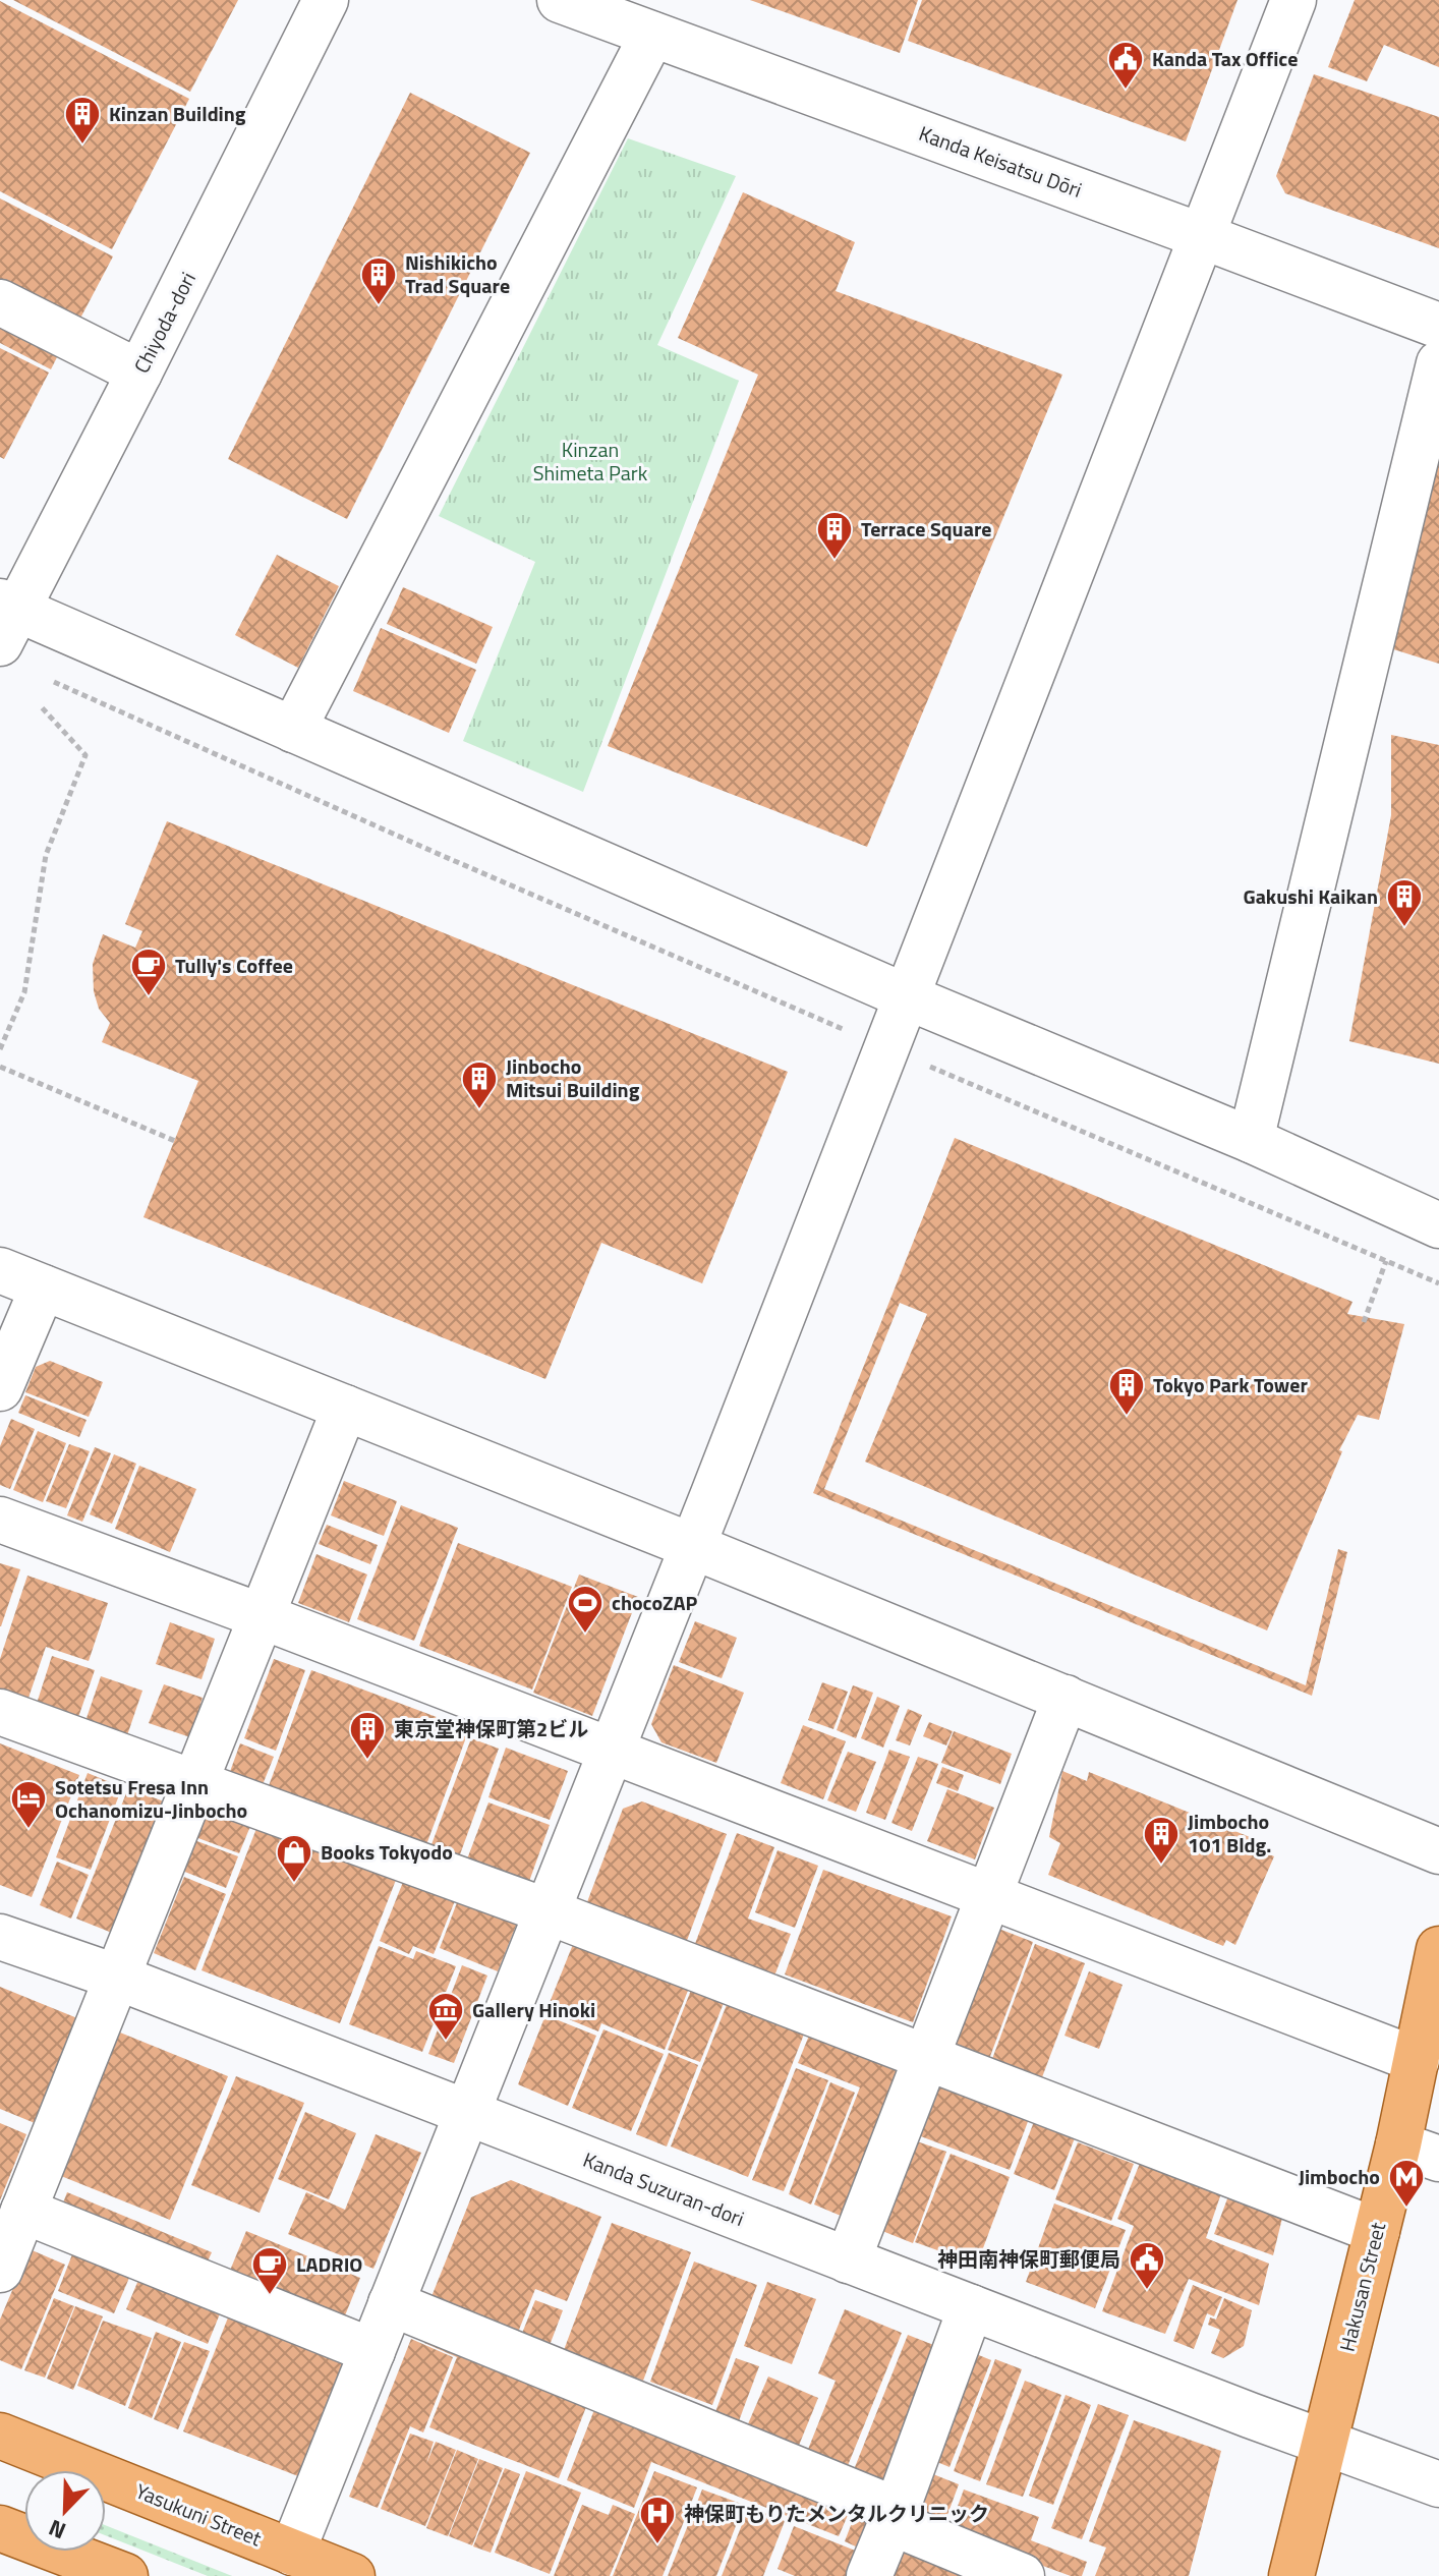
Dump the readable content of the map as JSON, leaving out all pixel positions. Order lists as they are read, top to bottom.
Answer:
{
  "streets": {
    "main road": ["Hakusan Street", "Yasukuni Street"],
    "street": ["Kanda Keisatsu Dōri", "Chiyoda-dori", "Kanda Suzuran-dori"]
  },
  "crossings": [
    ["Kanda Suzuran-dori", "Hakusan Street"]
  ],
  "parks": ["Kinzan Shimeta Park"],
  "places": {
    "public building": ["Kanda Tax Office", "神田南神保町郵便局"],
    "building": [
      "Kinzan Building",
      "Nishikicho Trad Square",
      "Terrace Square",
      "Gakushi Kaikan",
      "Jinbocho Mitsui Building",
      "Tokyo Park Tower",
      "東京堂神保町第2ビル",
      "Jimbocho 101 Bldg."
    ],
    "cafe": ["Tully's Coffee", "LADRIO"],
    "sports": ["chocoZAP"],
    "hotel": ["Sotetsu Fresa Inn Ochanomizu-Jinbocho"],
    "shop": ["Books Tokyodo"],
    "museum": ["Gallery Hinoki"],
    "metro station": ["Jimbocho"],
    "hospital": ["神保町もりたメンタルクリニック"]
  },
  "north": "bottom left"
}
